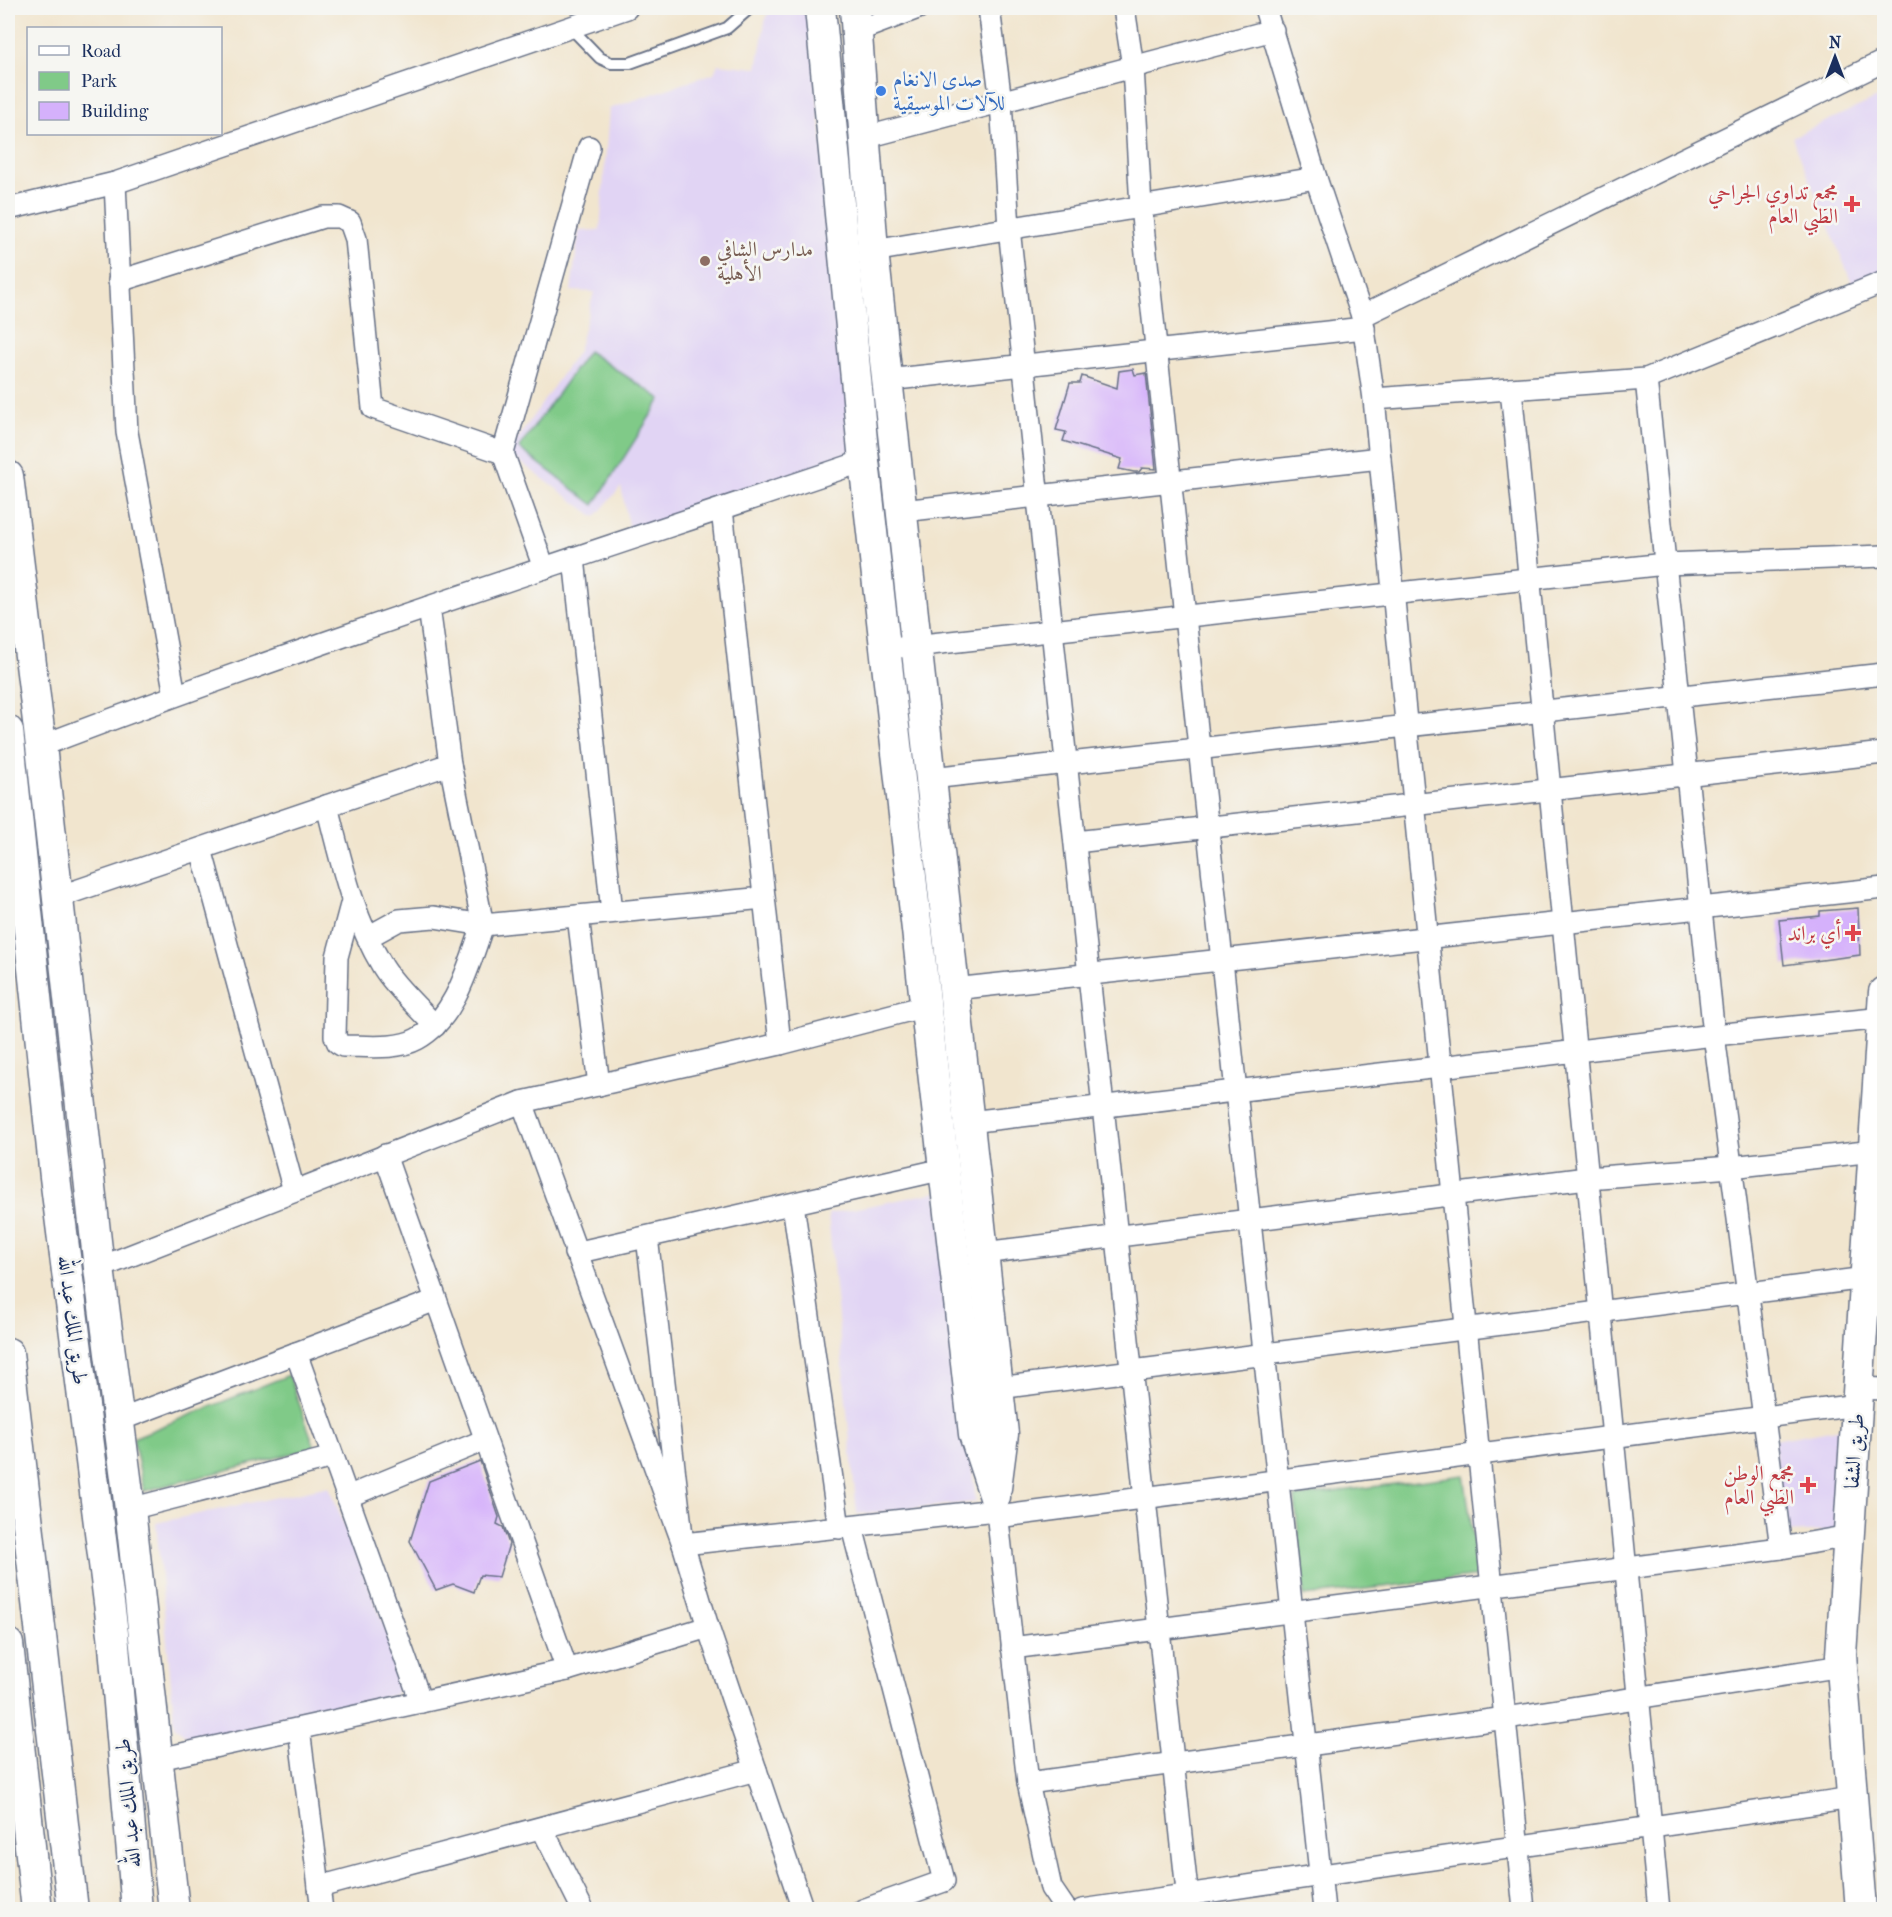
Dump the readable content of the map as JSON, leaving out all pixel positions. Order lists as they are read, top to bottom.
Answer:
{
  "streets": {
    "street": ["طريق الملك عبد الله", "طريق الشفا"]
  },
  "places": {
    "other": ["صدى الانغام للآلات الموسيقية", "مدارس الشافي الأهلية"],
    "health": ["مجمع تداوي الجراحي الطبي العام", "أي براند", "مجمع الوطن الطبي العام"]
  },
  "legend": ["Road", "Park", "Building"],
  "north": "top"
}
